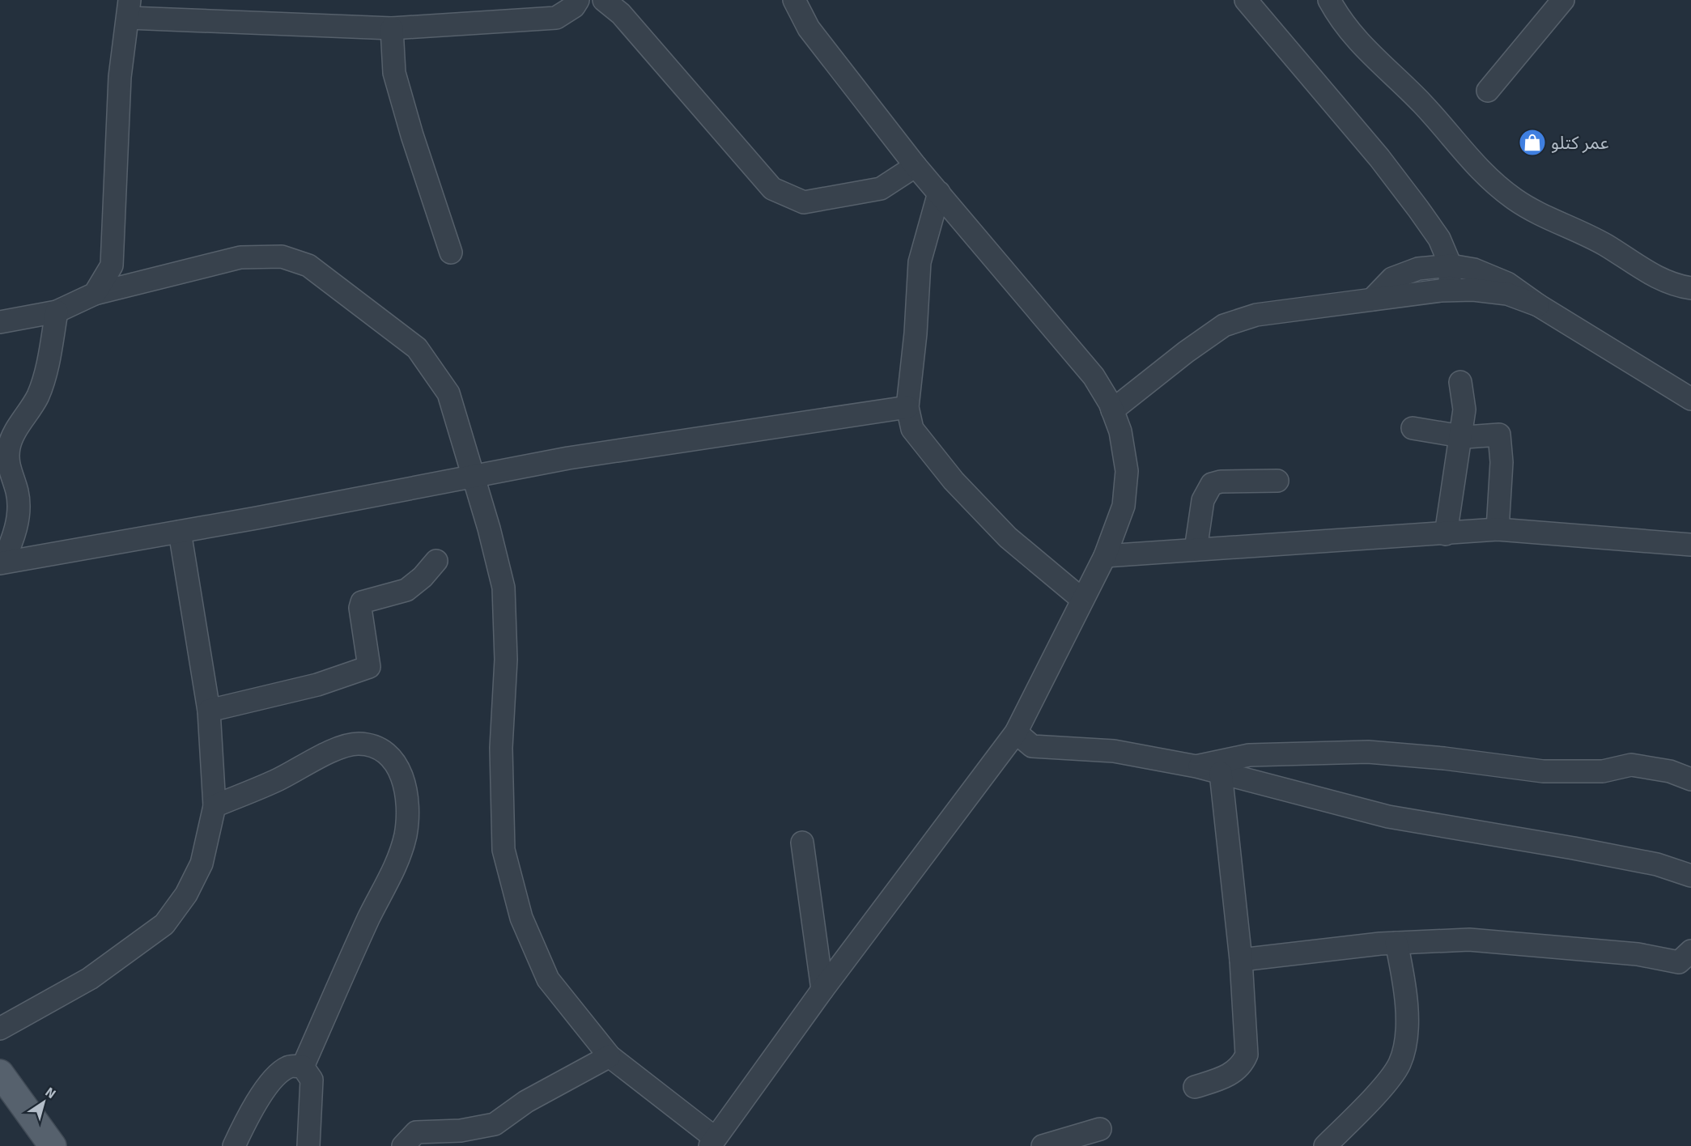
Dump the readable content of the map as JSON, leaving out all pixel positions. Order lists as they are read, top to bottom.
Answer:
{
  "places": {
    "shop": ["عمر كتلو"]
  },
  "north": "top right"
}
